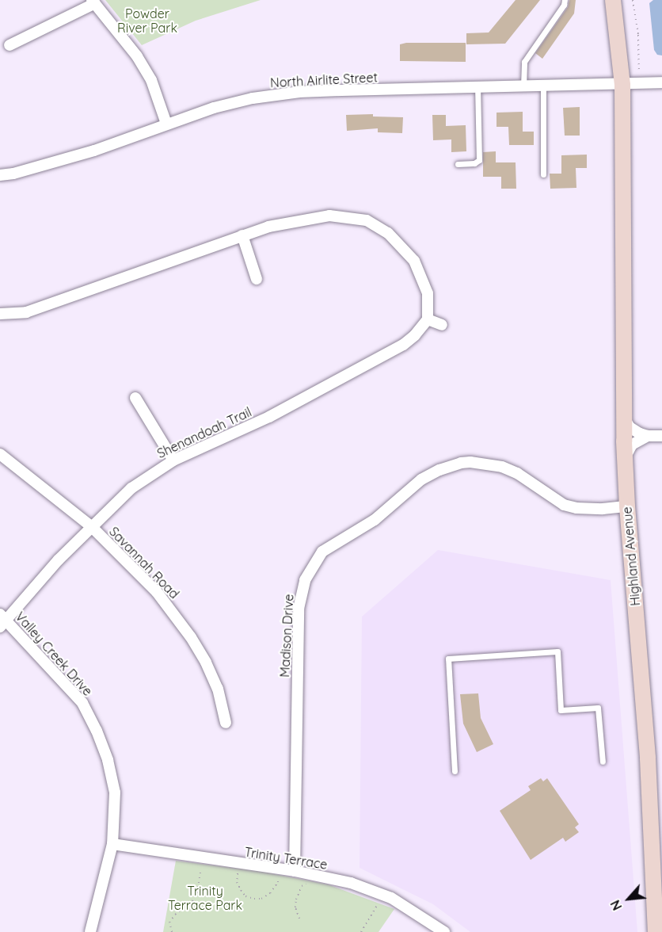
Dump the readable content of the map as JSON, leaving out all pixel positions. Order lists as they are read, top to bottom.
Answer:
{
  "streets": {
    "main road": ["Highland Avenue"],
    "street": [
      "North Airlite Street",
      "Shenandoah Trail",
      "Savannah Road",
      "Madison Drive",
      "Valley Creek Drive",
      "Trinity Terrace"
    ]
  },
  "crossings": [
    ["North Airlite Street", "Highland Avenue"],
    ["Shenandoah Trail", "Savannah Road"],
    ["Shenandoah Trail", "Valley Creek Drive"],
    ["Highland Avenue", "Madison Drive"],
    ["Madison Drive", "Trinity Terrace"],
    ["Valley Creek Drive", "Trinity Terrace"]
  ],
  "parks": ["Powder River Park", "Trinity Terrace Park"],
  "north": "bottom left"
}
